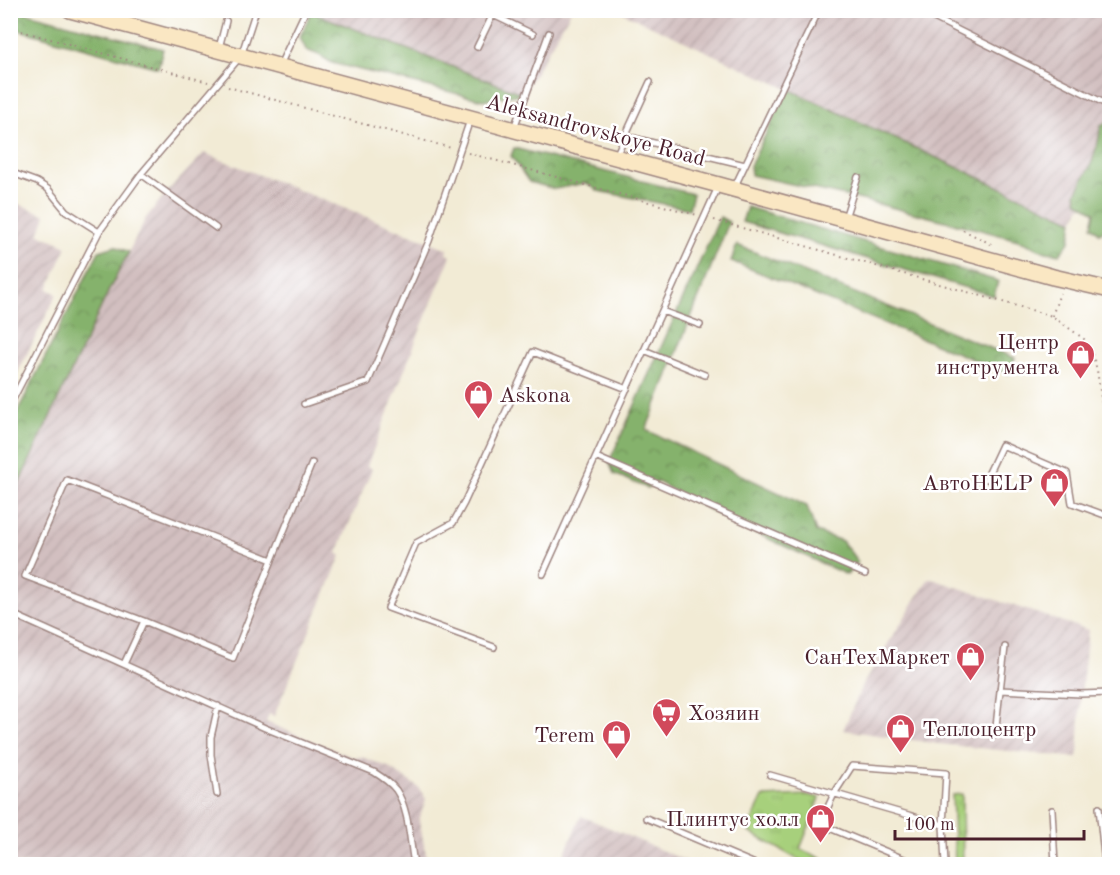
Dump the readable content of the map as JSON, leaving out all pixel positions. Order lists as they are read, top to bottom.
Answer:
{
  "streets": {
    "main road": ["Aleksandrovskoye Road"]
  },
  "places": {
    "shop": [
      "Центр инструмента",
      "Askona",
      "АвтоHELP",
      "СанТехМаркет",
      "Теплоцентр",
      "Terem",
      "Плинтус холл"
    ],
    "supermarket": ["Хозяин"]
  },
  "scale_bar": "100 m"
}
